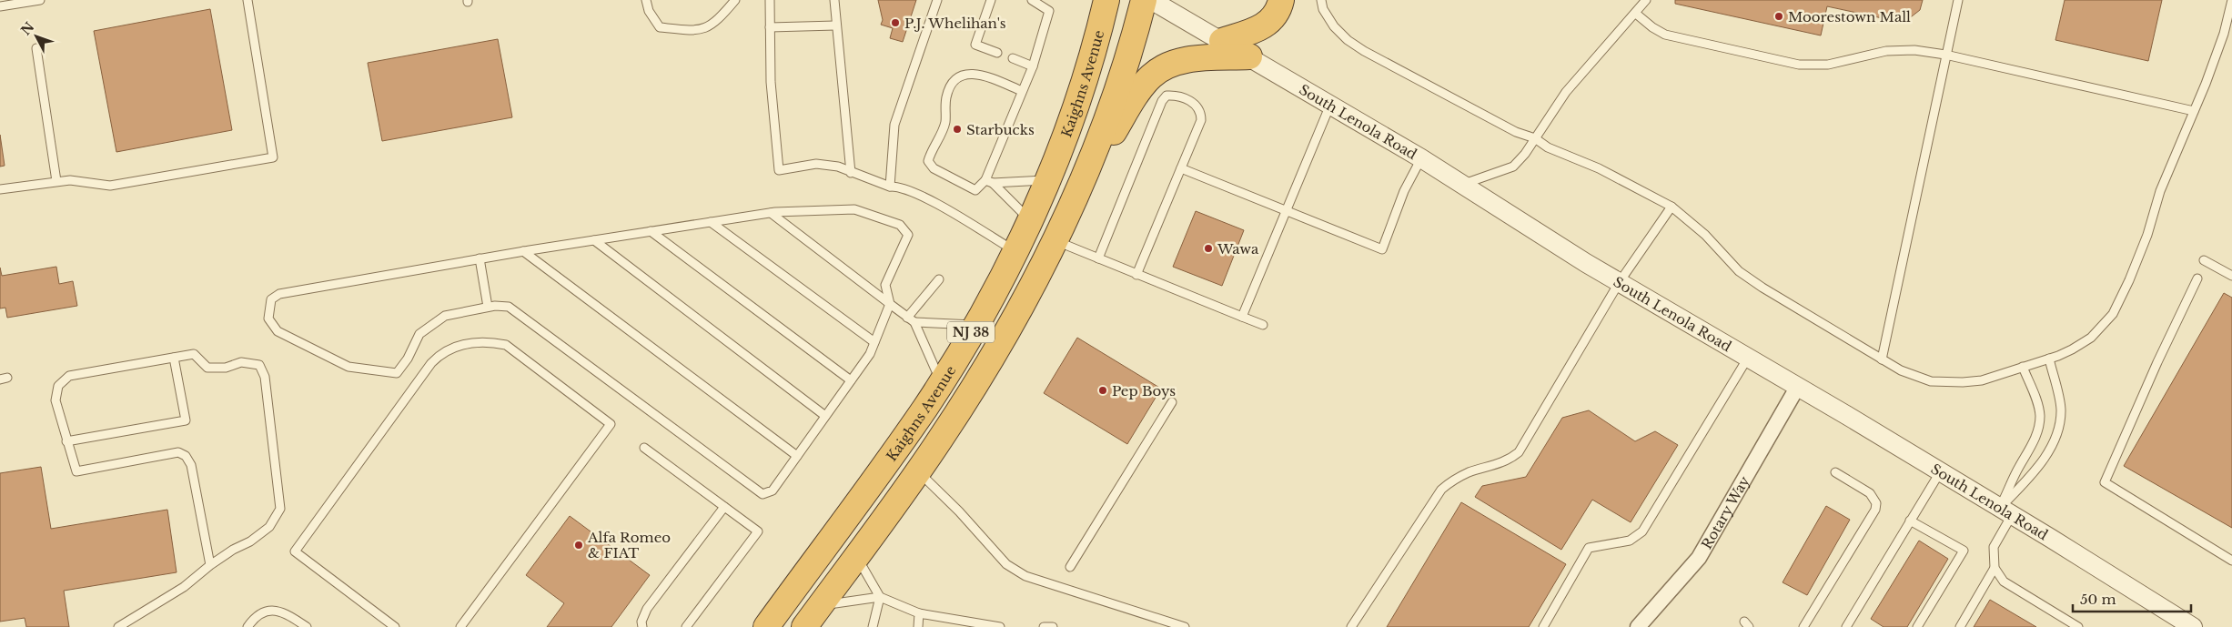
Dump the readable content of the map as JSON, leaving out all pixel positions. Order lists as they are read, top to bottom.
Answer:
{
  "streets": {
    "highway": ["Kaighns Avenue", "NJ 38"],
    "street": ["South Lenola Road", "Rotary Way"]
  },
  "crossings": [
    ["South Lenola Road", "Rotary Way"]
  ],
  "places": [
    "Moorestown Mall",
    "P.J. Whelihan's",
    "Starbucks",
    "Wawa",
    "Pep Boys",
    "Alfa Romeo & FIAT"
  ],
  "scale_bar": "50 m",
  "north": "top left"
}
